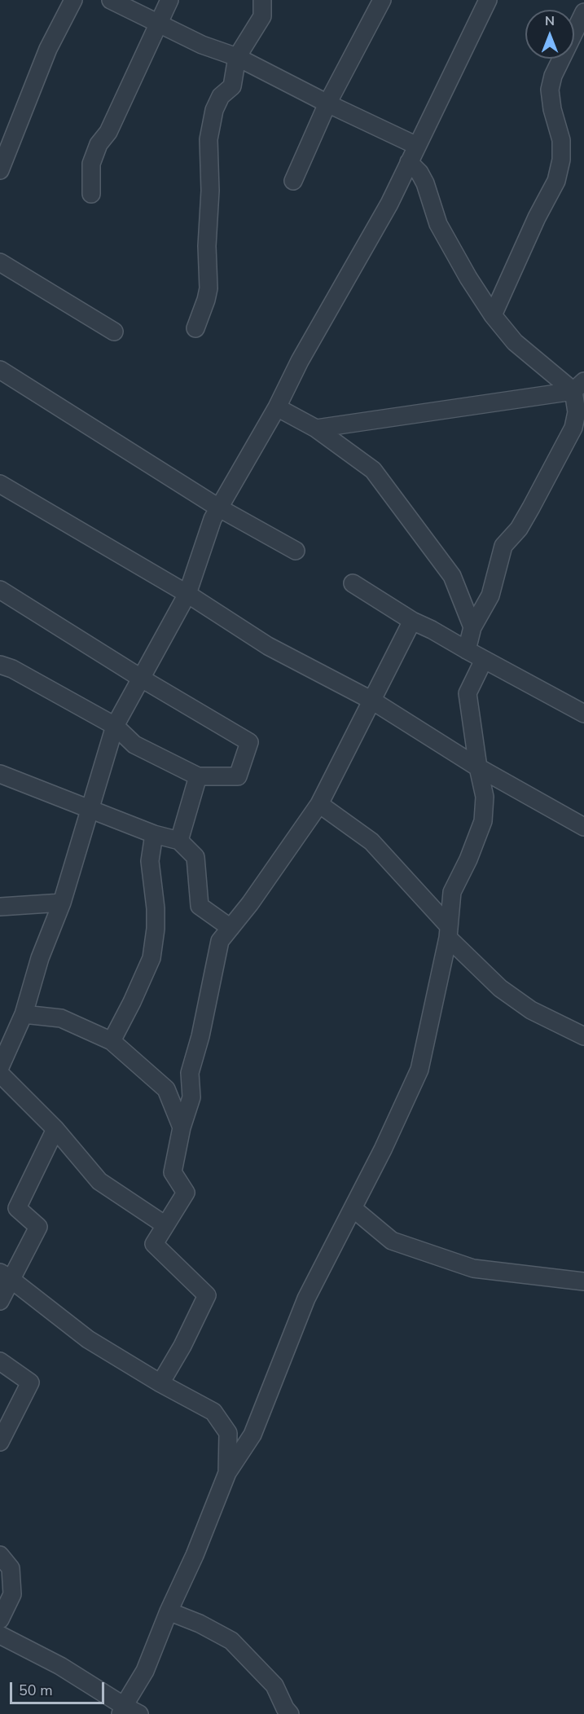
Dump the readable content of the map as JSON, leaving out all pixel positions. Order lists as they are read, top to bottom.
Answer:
{
  "scale_bar": "50 m",
  "north": "top"
}
